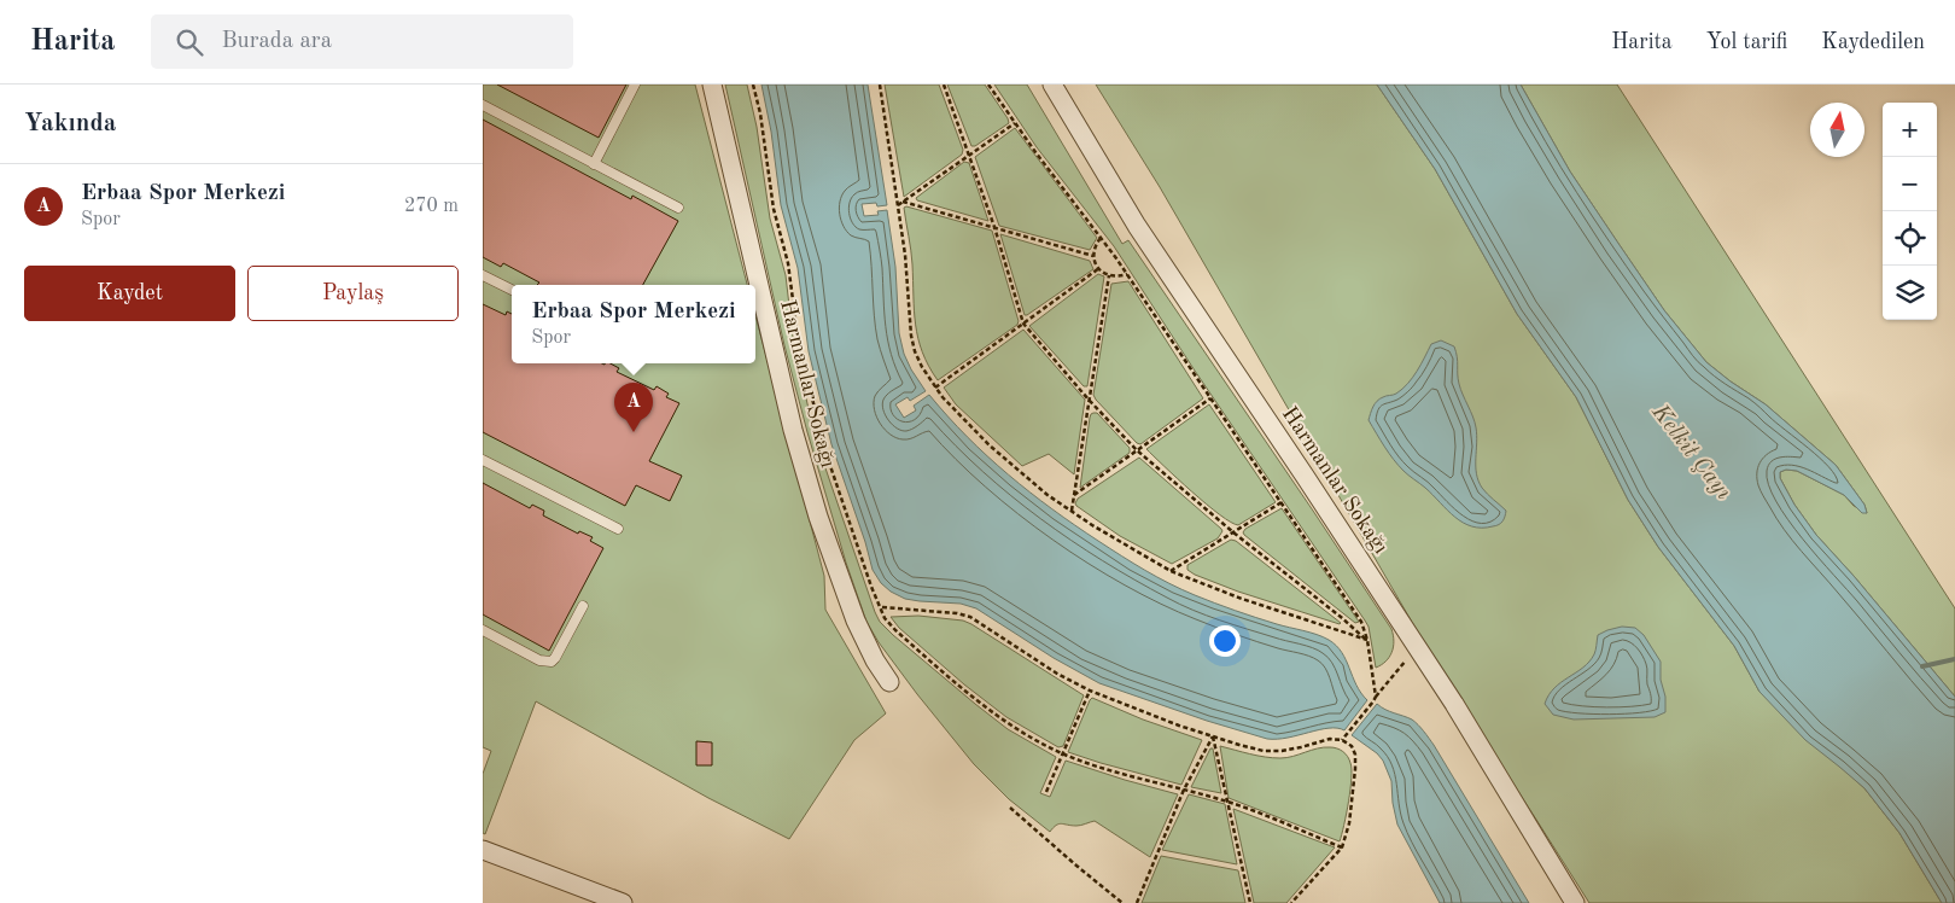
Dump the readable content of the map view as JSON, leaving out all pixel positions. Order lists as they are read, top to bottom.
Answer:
{
  "streets": {
    "street": ["Harmanlar Sokağı"]
  },
  "water": ["Kelkit Çayı"],
  "north": "top",
  "page": {
    "header": "Harita",
    "search": "Burada ara",
    "nav": ["Harita", "Yol tarifi", "Kaydedilen"],
    "heading": "Yakında",
    "map_buttons": ["+", "−"],
    "list": [
      {
        "mark": "A",
        "name": "Erbaa Spor Merkezi",
        "note": "Spor",
        "value": "270 m"
      }
    ],
    "buttons": ["Kaydet", "Paylaş"],
    "popup": ["Erbaa Spor Merkezi", "Spor"],
    "pins": "A"
  }
}
